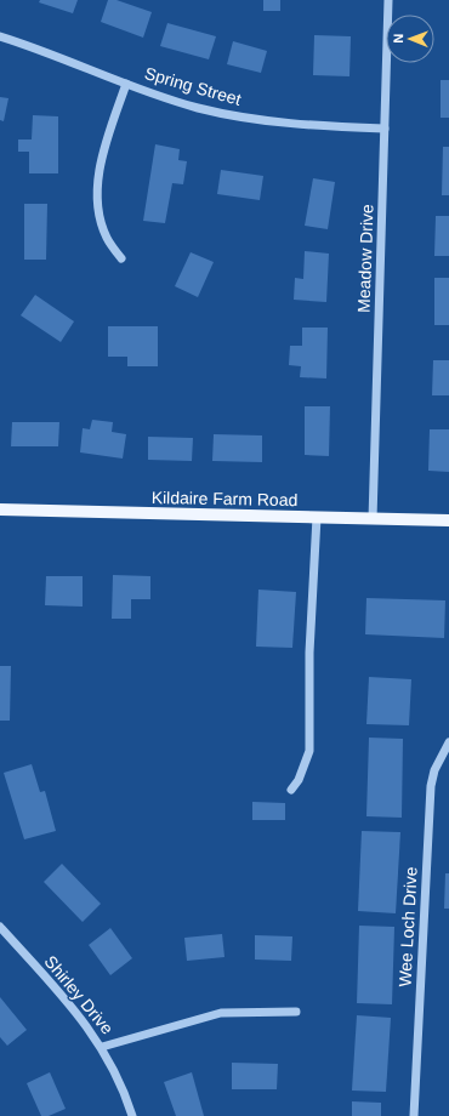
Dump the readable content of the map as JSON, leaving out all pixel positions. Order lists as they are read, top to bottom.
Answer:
{
  "streets": {
    "main road": ["Kildaire Farm Road"],
    "street": [
      "Spring Street",
      "Meadow Drive",
      "Wee Loch Drive",
      "Shirley Drive"
    ]
  },
  "crossings": [
    ["Spring Street", "Meadow Drive"],
    ["Meadow Drive", "Kildaire Farm Road"]
  ],
  "north": "left"
}
